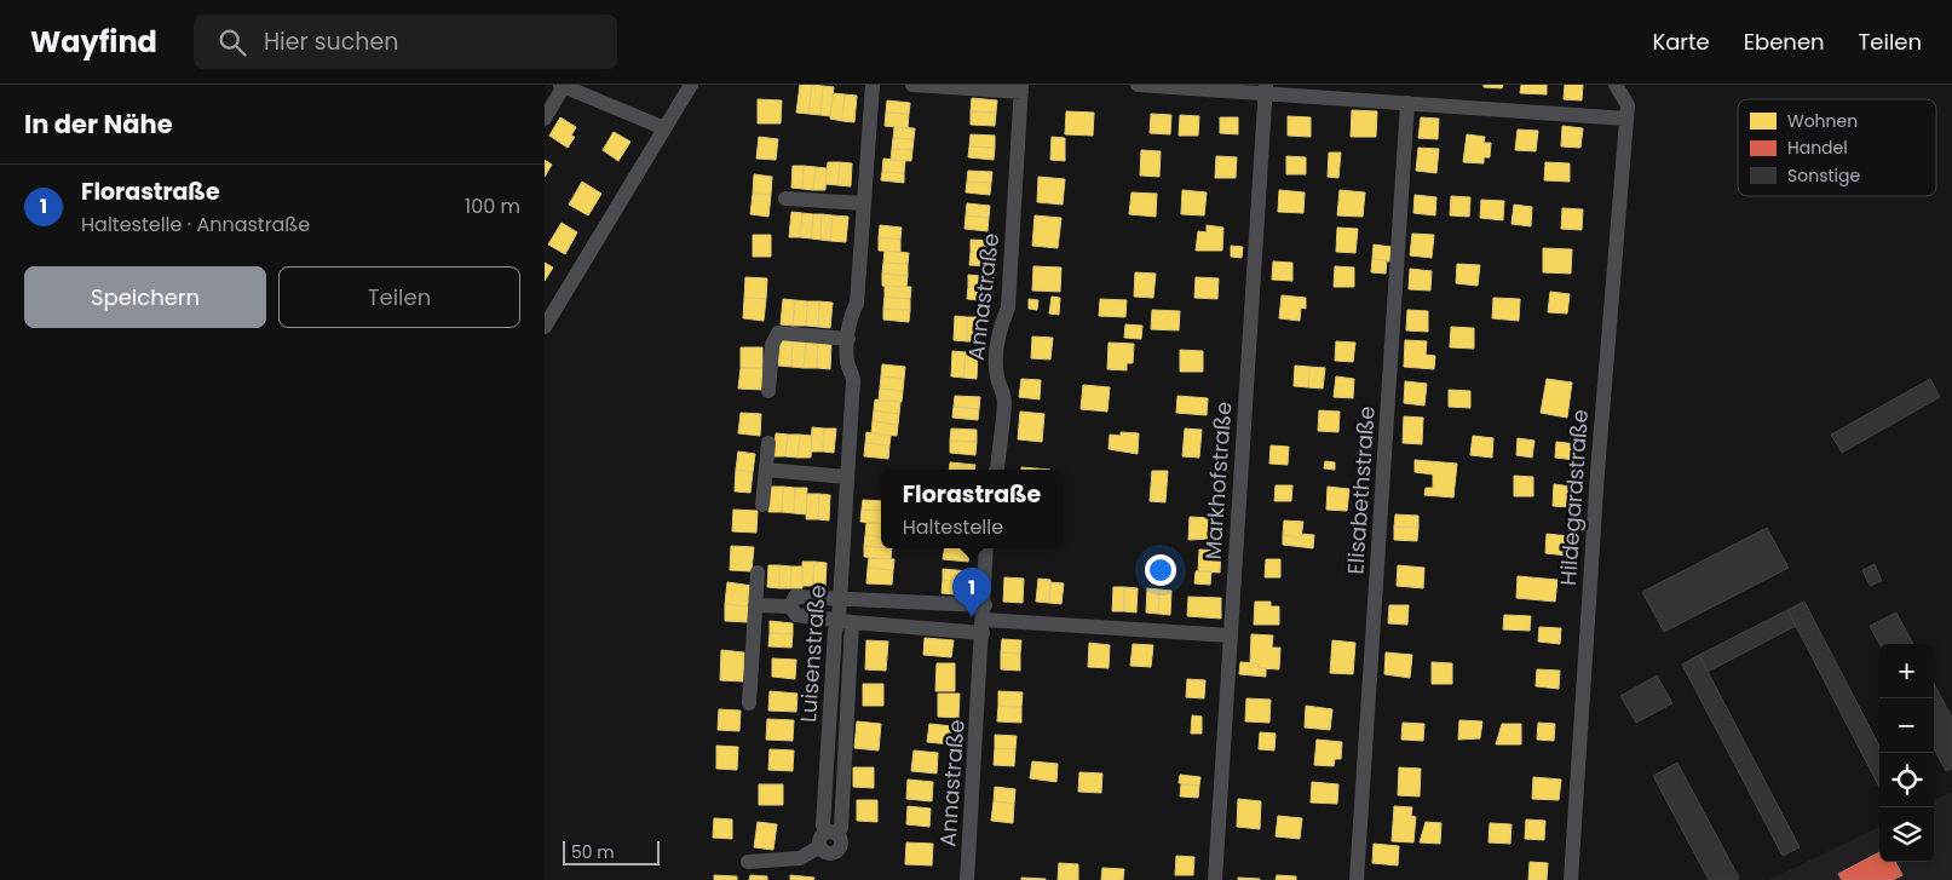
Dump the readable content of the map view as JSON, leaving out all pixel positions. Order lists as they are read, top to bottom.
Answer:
{
  "streets": {
    "street": [
      "Annastraße",
      "Markhofstraße",
      "Elisabethstraße",
      "Hildegardstraße",
      "Luisenstraße"
    ]
  },
  "legend": ["Wohnen", "Handel", "Sonstige"],
  "scale_bar": "50 m",
  "page": {
    "header": "Wayfind",
    "search": "Hier suchen",
    "nav": ["Karte", "Ebenen", "Teilen"],
    "heading": "In der Nähe",
    "list": [
      {
        "mark": "1",
        "name": "Florastraße",
        "note": "Haltestelle · Annastraße",
        "value": "100 m"
      }
    ],
    "buttons": ["Speichern", "Teilen"],
    "popup": ["Florastraße", "Haltestelle"],
    "pins": "1",
    "map_buttons": ["+", "−"],
    "scale": "50 m"
  }
}
